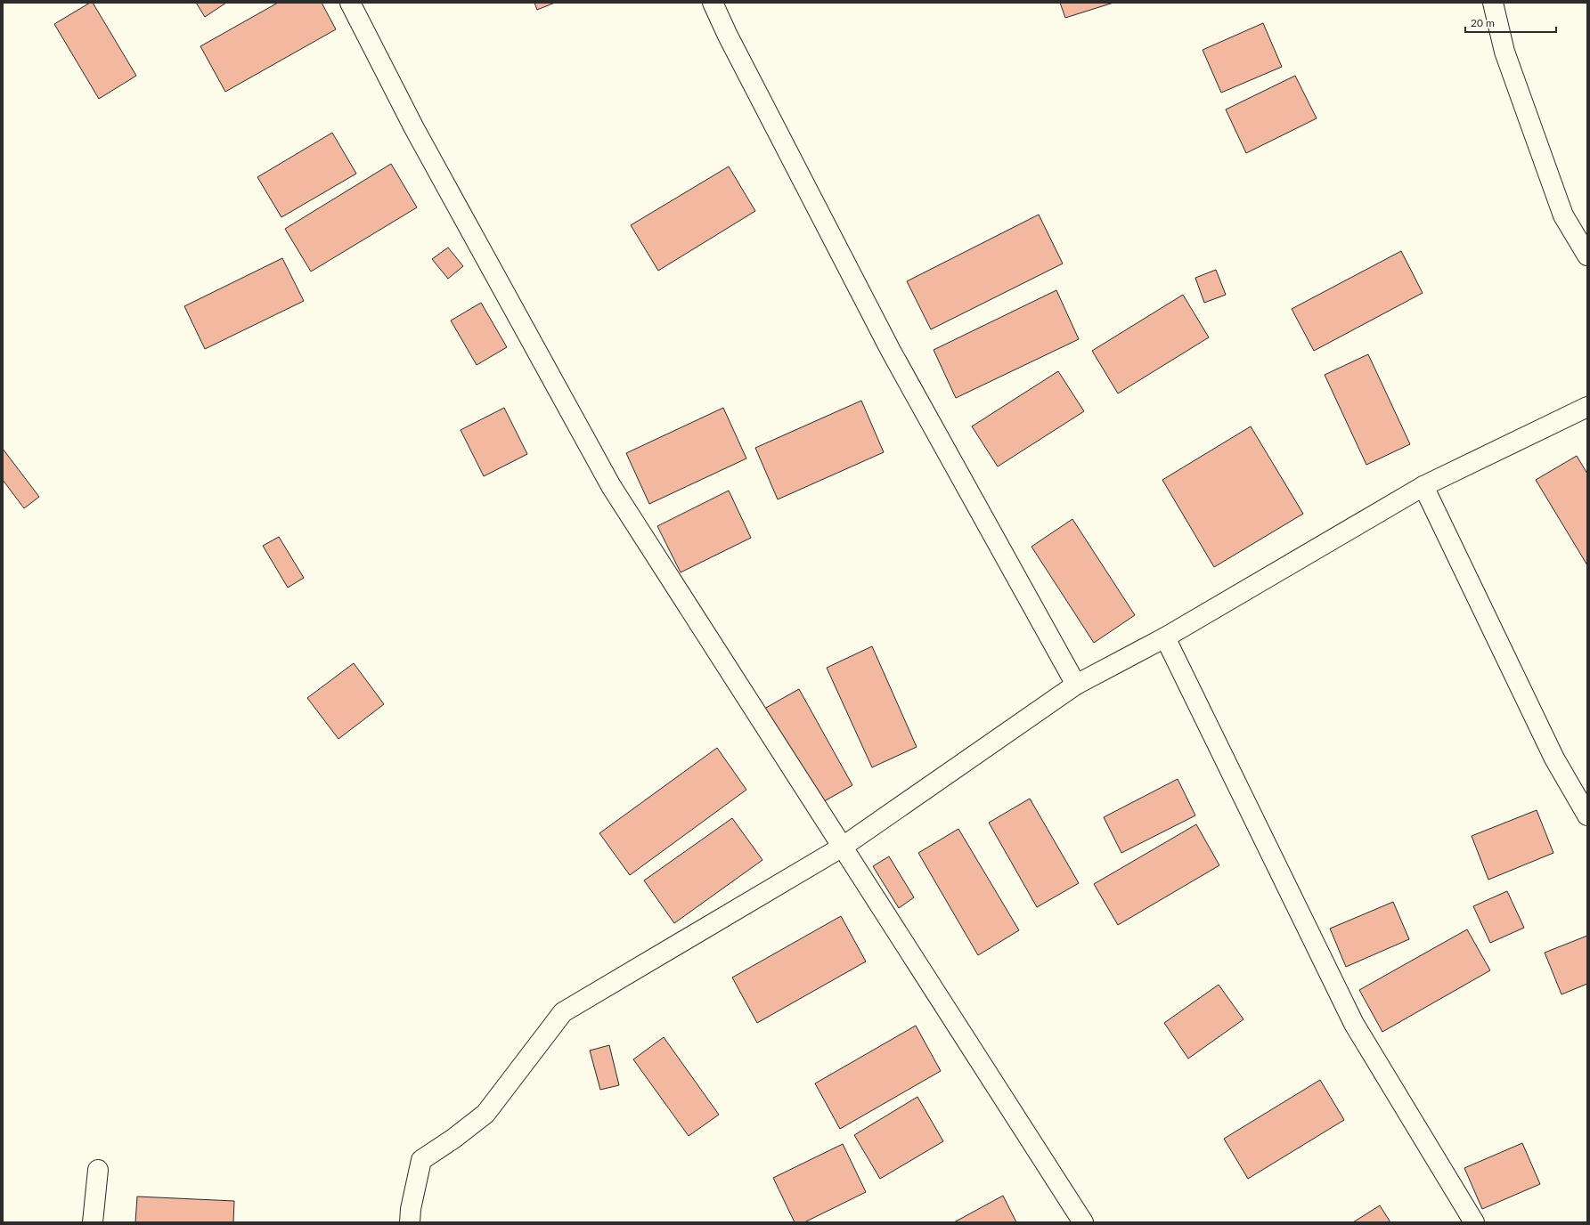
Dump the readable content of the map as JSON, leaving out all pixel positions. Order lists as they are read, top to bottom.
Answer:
{
  "scale_bar": "20 m"
}
